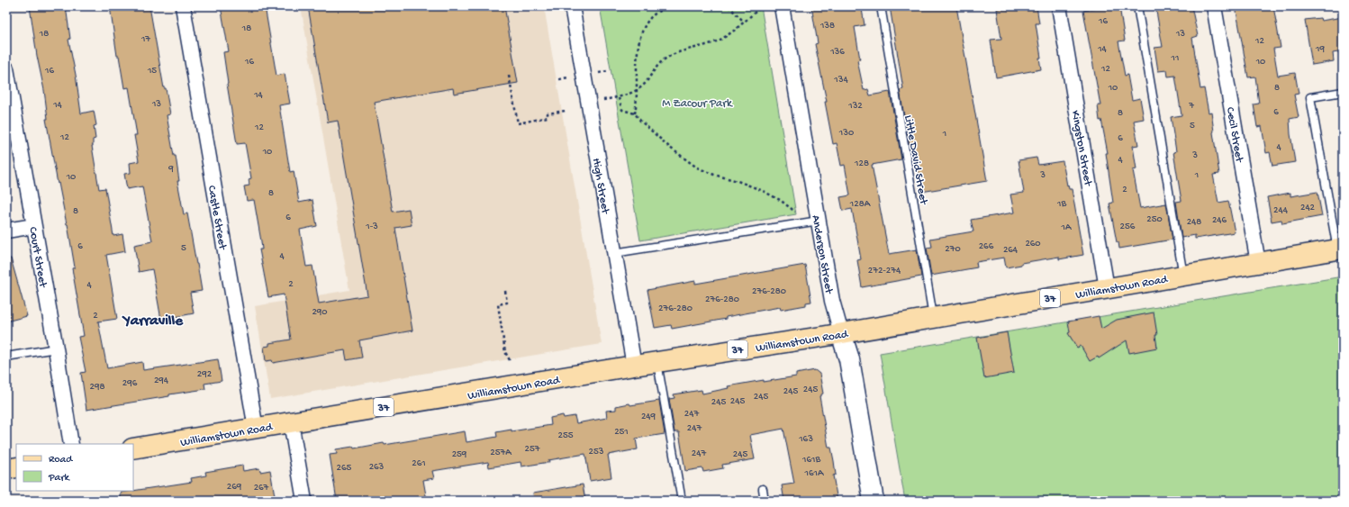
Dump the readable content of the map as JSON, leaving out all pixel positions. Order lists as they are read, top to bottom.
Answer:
{
  "streets": {
    "main road": ["Williamstown Road", "37"],
    "street": [
      "Cecil Street",
      "Kingston Street",
      "High Street",
      "Castle Street",
      "Anderson Street",
      "Court Street"
    ],
    "lane": ["Little David Street"]
  },
  "crossings": [
    ["Cecil Street", "Williamstown Road"],
    ["Kingston Street", "Williamstown Road"],
    ["Little David Street", "Williamstown Road"],
    ["High Street", "Williamstown Road"],
    ["Castle Street", "Williamstown Road"],
    ["Anderson Street", "Williamstown Road"]
  ],
  "districts": ["Yarraville"],
  "parks": ["M Zacour Park"],
  "house_numbers": [
    "16",
    "138",
    "18",
    "18",
    "13",
    "17",
    "12",
    "14",
    "19",
    "136",
    "11",
    "16",
    "10",
    "12",
    "16",
    "15",
    "134",
    "10",
    "8",
    "14",
    "13",
    "14",
    "132",
    "7",
    "6",
    "8",
    "5",
    "12",
    "130",
    "1",
    "12",
    "6",
    "4",
    "10",
    "3",
    "4",
    "128",
    "9",
    "3",
    "1",
    "10",
    "2",
    "8",
    "128A",
    "1B",
    "242",
    "244",
    "8",
    "6",
    "250",
    "246",
    "248",
    "1-3",
    "256",
    "1A",
    "260",
    "6",
    "266",
    "5",
    "270",
    "264",
    "4",
    "272-274",
    "2",
    "4",
    "276-280",
    "276-280",
    "276-280",
    "290",
    "2",
    "292",
    "294",
    "296",
    "298",
    "245",
    "245",
    "245",
    "245",
    "245",
    "247",
    "249",
    "247",
    "251",
    "255",
    "163",
    "257",
    "253",
    "257A",
    "247",
    "259",
    "245",
    "161B",
    "261",
    "263",
    "265",
    "161A",
    "269",
    "267"
  ],
  "legend": ["Road", "Park"]
}
